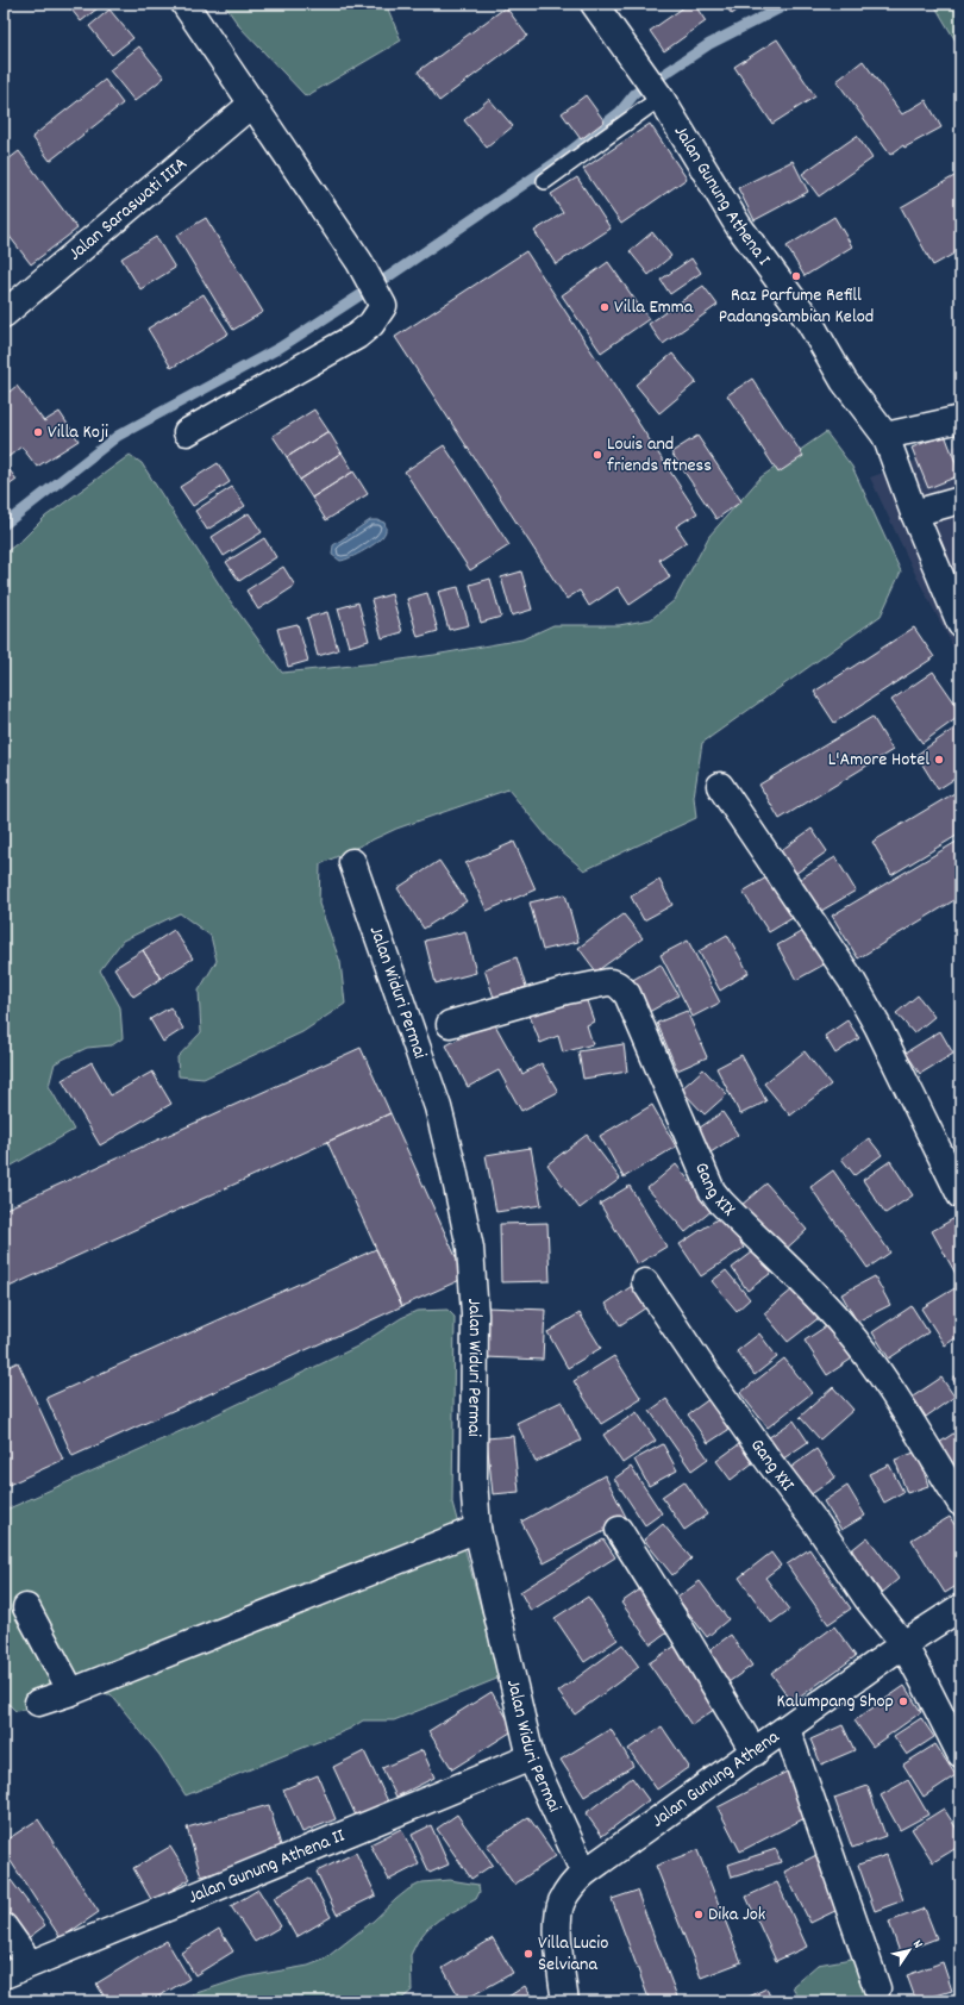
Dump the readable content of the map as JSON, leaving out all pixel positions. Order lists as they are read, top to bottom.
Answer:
{
  "streets": {
    "street": [
      "Jalan Gunung Athena I",
      "Jalan Saraswati IIIA",
      "Jalan Widuri Permai",
      "Gang XIX",
      "Gang XXI",
      "Jalan Gunung Athena",
      "Jalan Gunung Athena II"
    ]
  },
  "crossings": [
    ["Jalan Widuri Permai", "Jalan Gunung Athena"],
    ["Jalan Widuri Permai", "Jalan Gunung Athena II"],
    ["Gang XXI", "Jalan Gunung Athena"]
  ],
  "places": [
    "Raz Parfume Refill Padangsambian Kelod",
    "Villa Emma",
    "Villa Koji",
    "Louis and friends fitness",
    "L'Amore Hotel",
    "Kalumpang Shop",
    "Dika Jok",
    "Villa Lucio Selviana"
  ],
  "north": "top right"
}
